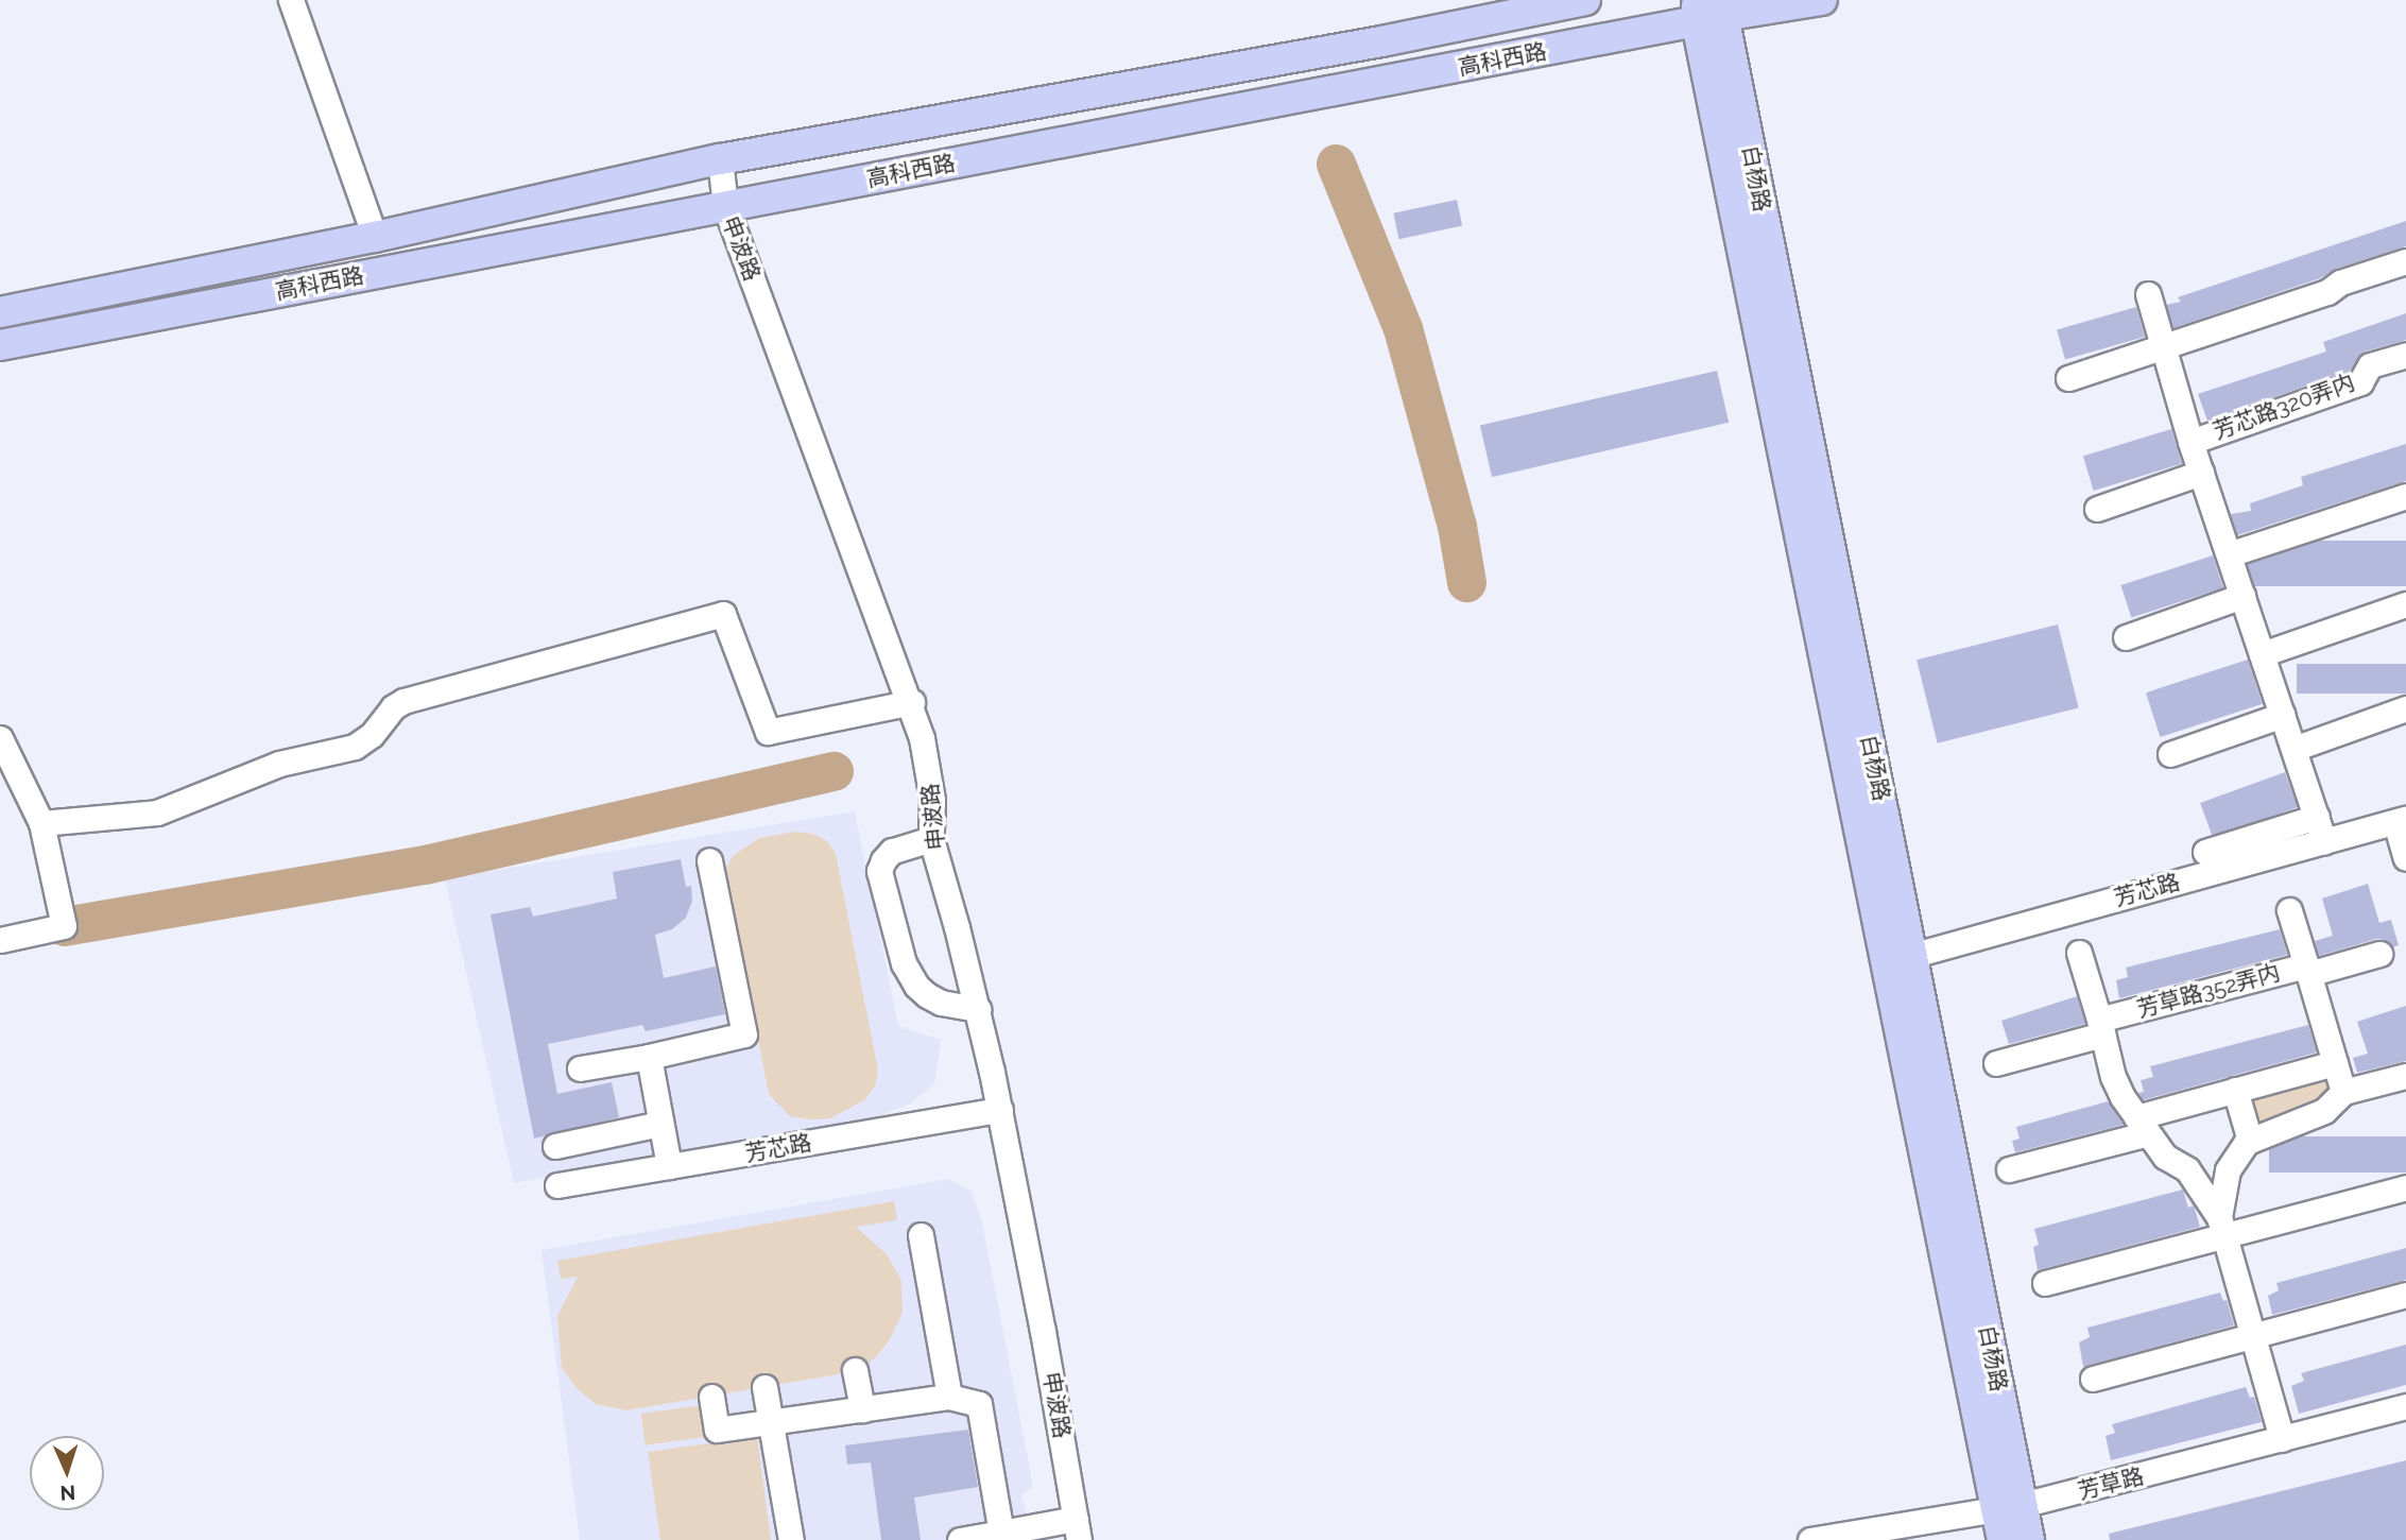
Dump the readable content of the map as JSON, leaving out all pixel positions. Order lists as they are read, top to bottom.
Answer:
{
  "streets": {
    "main road": ["高科西路", "白杨路"],
    "street": [
      "申波路",
      "芳芯路320弄内",
      "芳芯路",
      "芳草路352弄内",
      "芳草路"
    ]
  },
  "crossings": [
    ["高科西路", "白杨路"],
    ["高科西路", "申波路"],
    ["白杨路", "芳芯路"],
    ["白杨路", "芳草路"],
    ["申波路", "芳芯路"],
    ["芳芯路320弄内", "芳芯路"]
  ],
  "north": "bottom"
}
